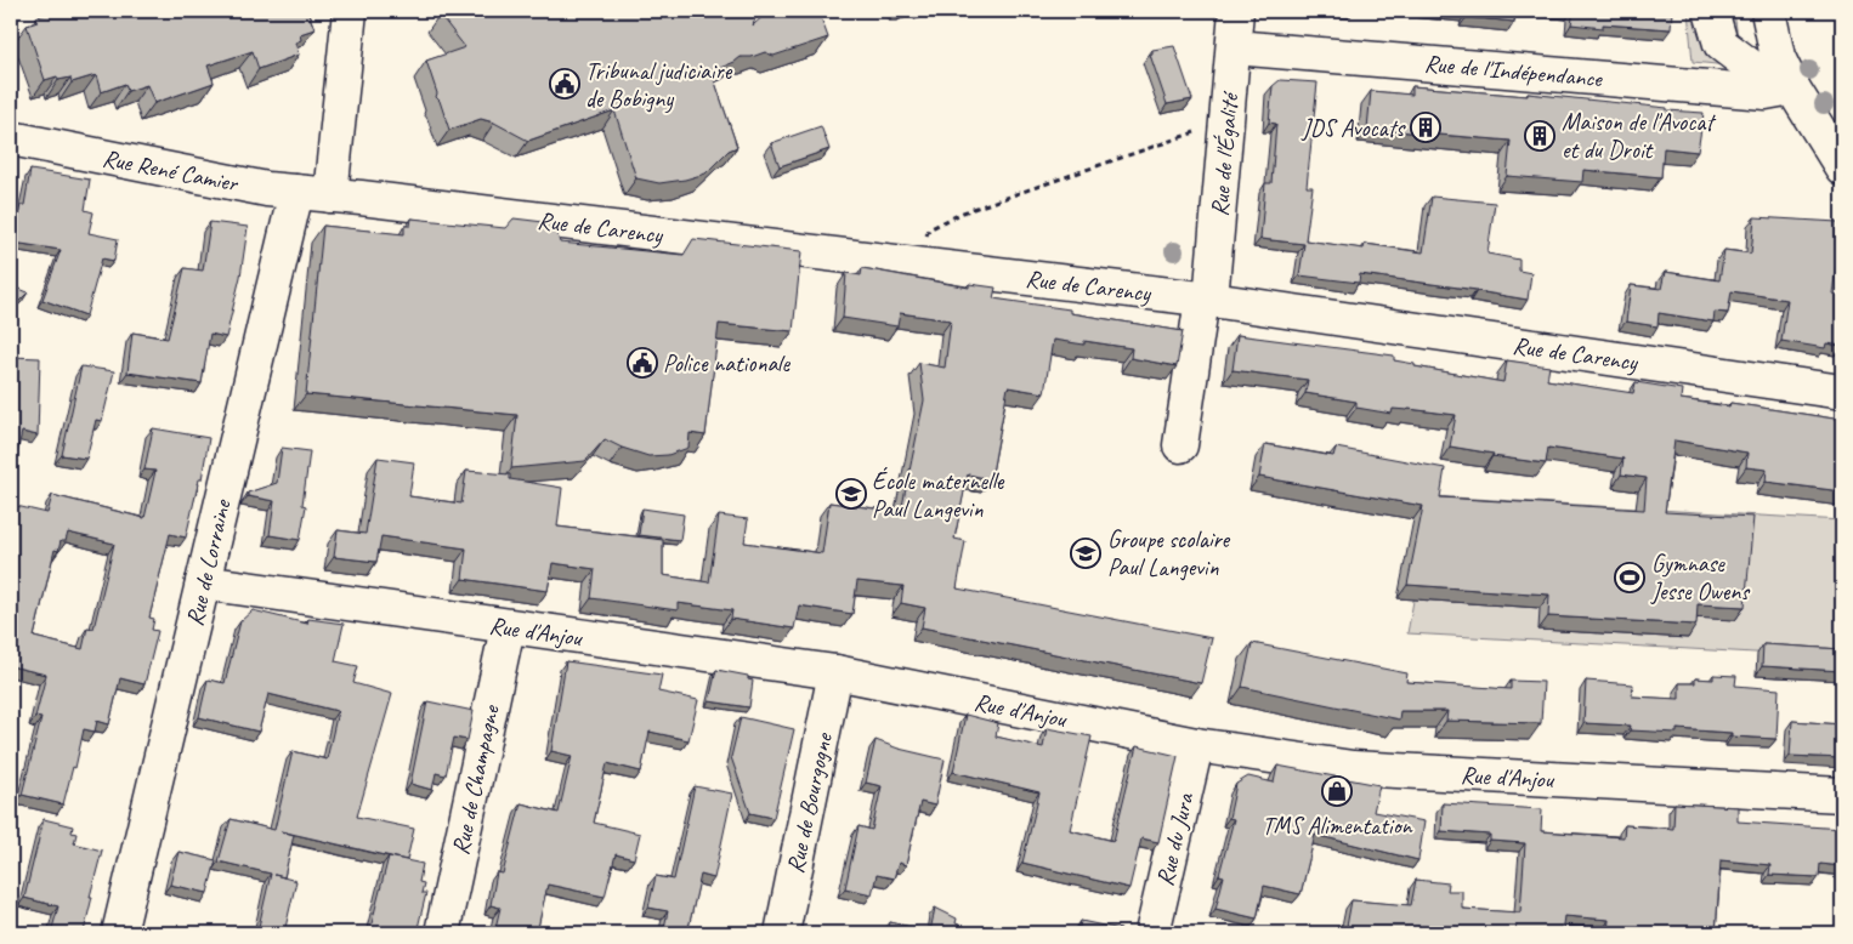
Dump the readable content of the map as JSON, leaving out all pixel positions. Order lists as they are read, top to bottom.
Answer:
{
  "streets": {
    "street": [
      "Rue de l'Indépendance",
      "Rue de l'Égalité",
      "Rue René Camier",
      "Rue de Carency",
      "Rue de Lorraine",
      "Rue d'Anjou",
      "Rue de Champagne",
      "Rue de Bourgogne",
      "Rue du Jura"
    ]
  },
  "crossings": [
    ["Rue de l'Indépendance", "Rue de l'Égalité"],
    ["Rue de l'Égalité", "Rue de Carency"],
    ["Rue René Camier", "Rue de Carency"],
    ["Rue René Camier", "Rue de Lorraine"],
    ["Rue de Lorraine", "Rue d'Anjou"],
    ["Rue d'Anjou", "Rue de Champagne"],
    ["Rue d'Anjou", "Rue de Bourgogne"],
    ["Rue d'Anjou", "Rue du Jura"]
  ],
  "places": {
    "public building": ["Tribunal judiciaire de Bobigny", "Police nationale"],
    "building": ["JDS Avocats", "Maison de l'Avocat et du Droit"],
    "school or university": ["École maternelle Paul Langevin", "Groupe scolaire Paul Langevin"],
    "sports": ["Gymnase Jesse Owens"],
    "shop": ["TMS Alimentation"]
  }
}
